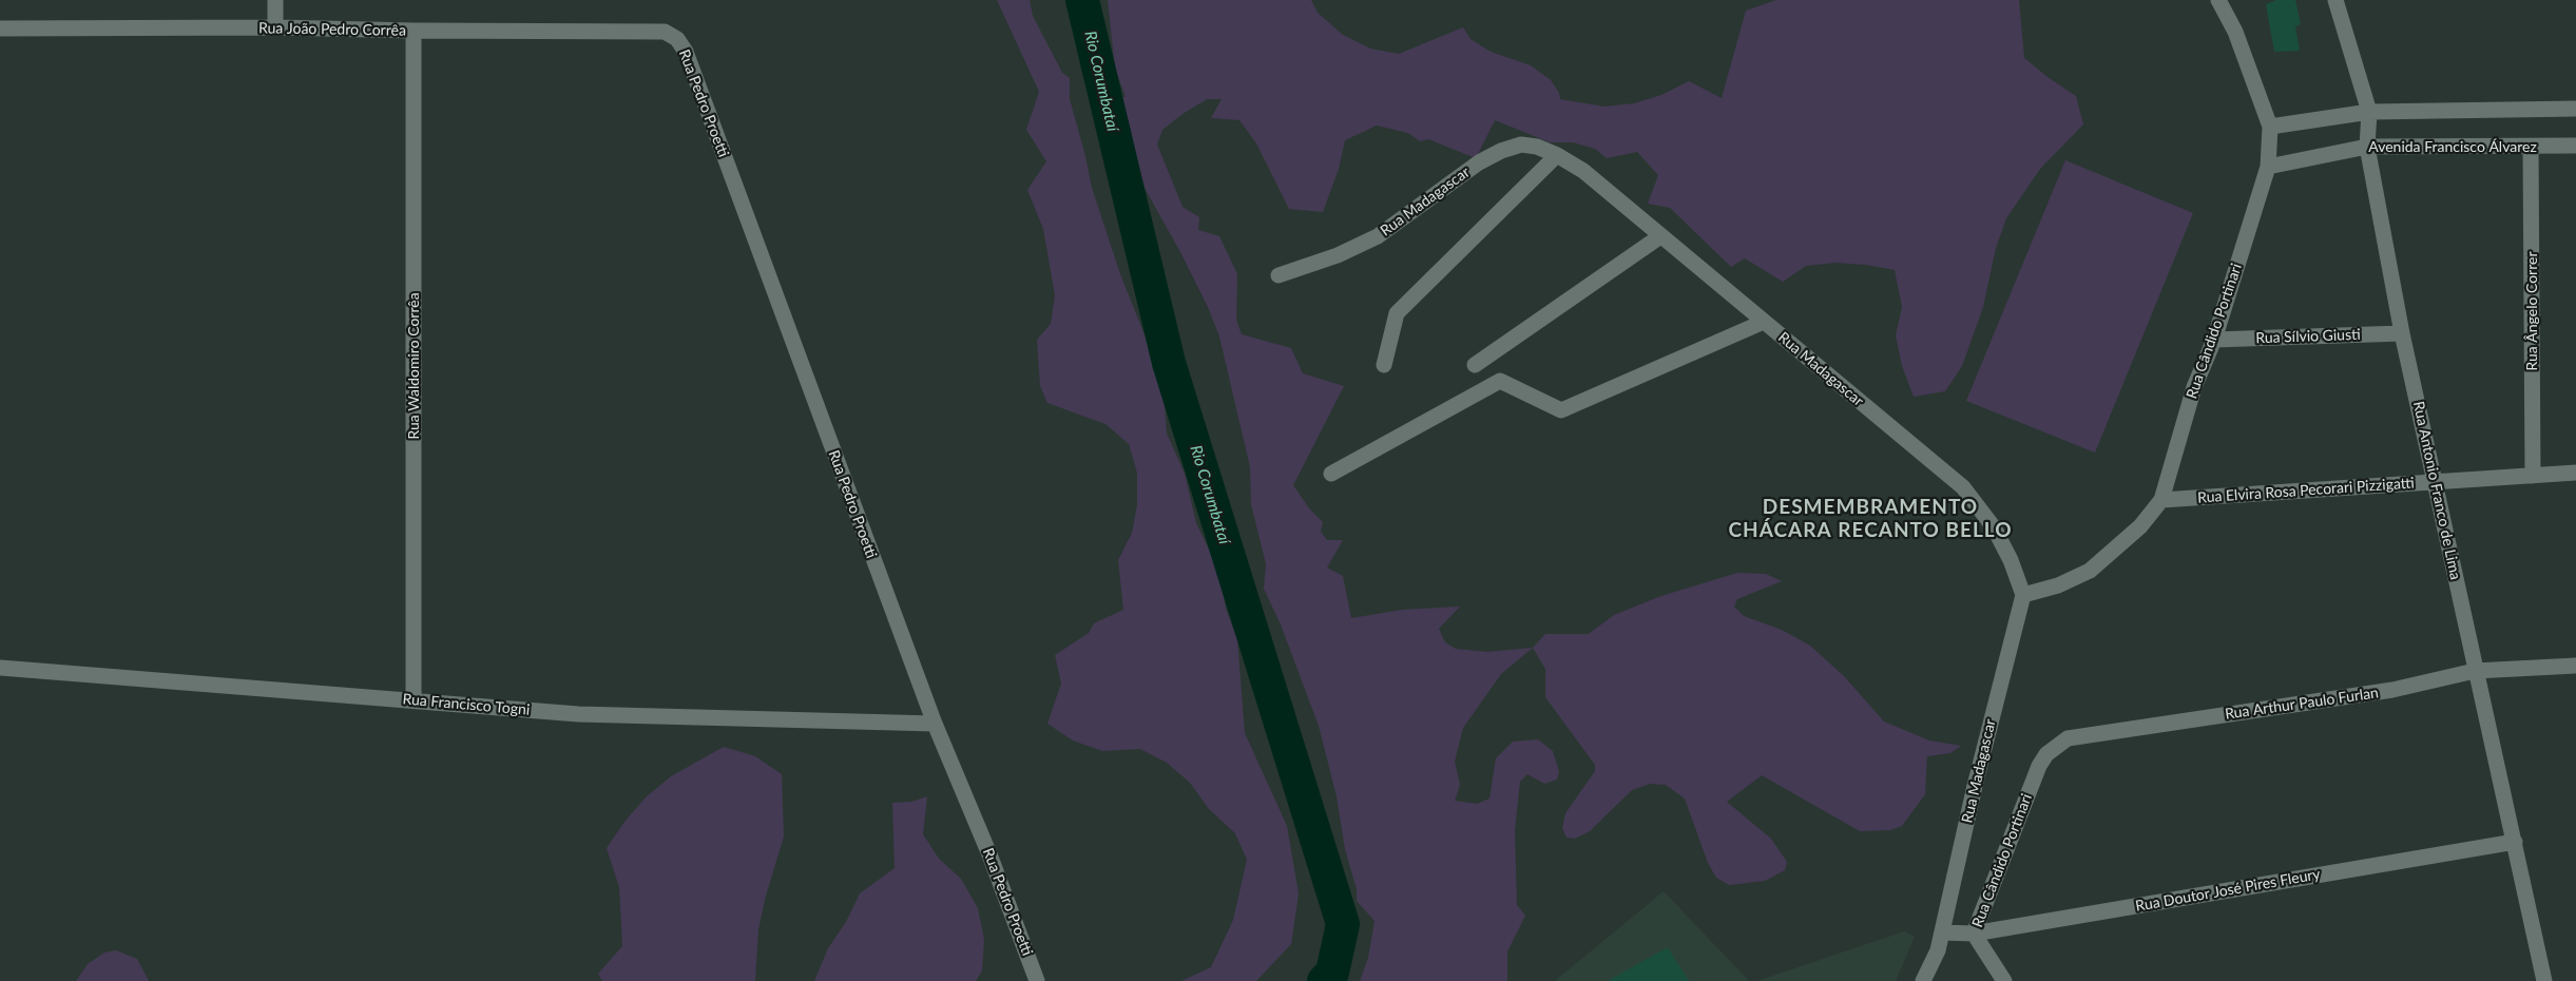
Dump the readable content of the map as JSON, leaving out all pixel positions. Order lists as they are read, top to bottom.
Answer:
{
  "streets": {
    "street": [
      "Rua João Pedro Corrêa",
      "Rua Pedro Proetti",
      "Avenida Francisco Álvarez",
      "Rua Madagascar",
      "Rua Ângelo Correr",
      "Rua Cândido Portinari",
      "Rua Sílvio Giusti",
      "Rua Waldomiro Corrêa",
      "Rua Elvira Rosa Pecorari Pizzigatti",
      "Rua Antonio Franco de Lima",
      "Rua Arthur Paulo Furlan",
      "Rua Francisco Togni",
      "Rua Doutor José Pires Fleury"
    ]
  },
  "crossings": [
    ["Rua João Pedro Corrêa", "Rua Pedro Proetti"],
    ["Rua João Pedro Corrêa", "Rua Waldomiro Corrêa"],
    ["Rua Pedro Proetti", "Rua Francisco Togni"],
    ["Avenida Francisco Álvarez", "Rua Ângelo Correr"],
    ["Avenida Francisco Álvarez", "Rua Cândido Portinari"],
    ["Avenida Francisco Álvarez", "Rua Antonio Franco de Lima"],
    ["Rua Madagascar", "Rua Cândido Portinari"],
    ["Rua Madagascar", "Rua Doutor José Pires Fleury"],
    ["Rua Ângelo Correr", "Rua Elvira Rosa Pecorari Pizzigatti"],
    ["Rua Cândido Portinari", "Rua Sílvio Giusti"],
    ["Rua Cândido Portinari", "Rua Elvira Rosa Pecorari Pizzigatti"],
    ["Rua Cândido Portinari", "Rua Arthur Paulo Furlan"],
    ["Rua Cândido Portinari", "Rua Doutor José Pires Fleury"],
    ["Rua Sílvio Giusti", "Rua Antonio Franco de Lima"],
    ["Rua Waldomiro Corrêa", "Rua Francisco Togni"],
    ["Rua Elvira Rosa Pecorari Pizzigatti", "Rua Antonio Franco de Lima"],
    ["Rua Antonio Franco de Lima", "Rua Arthur Paulo Furlan"],
    ["Rua Antonio Franco de Lima", "Rua Doutor José Pires Fleury"]
  ],
  "districts": ["DESMEMBRAMENTO CHÁCARA RECANTO BELLO"],
  "water": ["Rio Corumbataí"]
}
